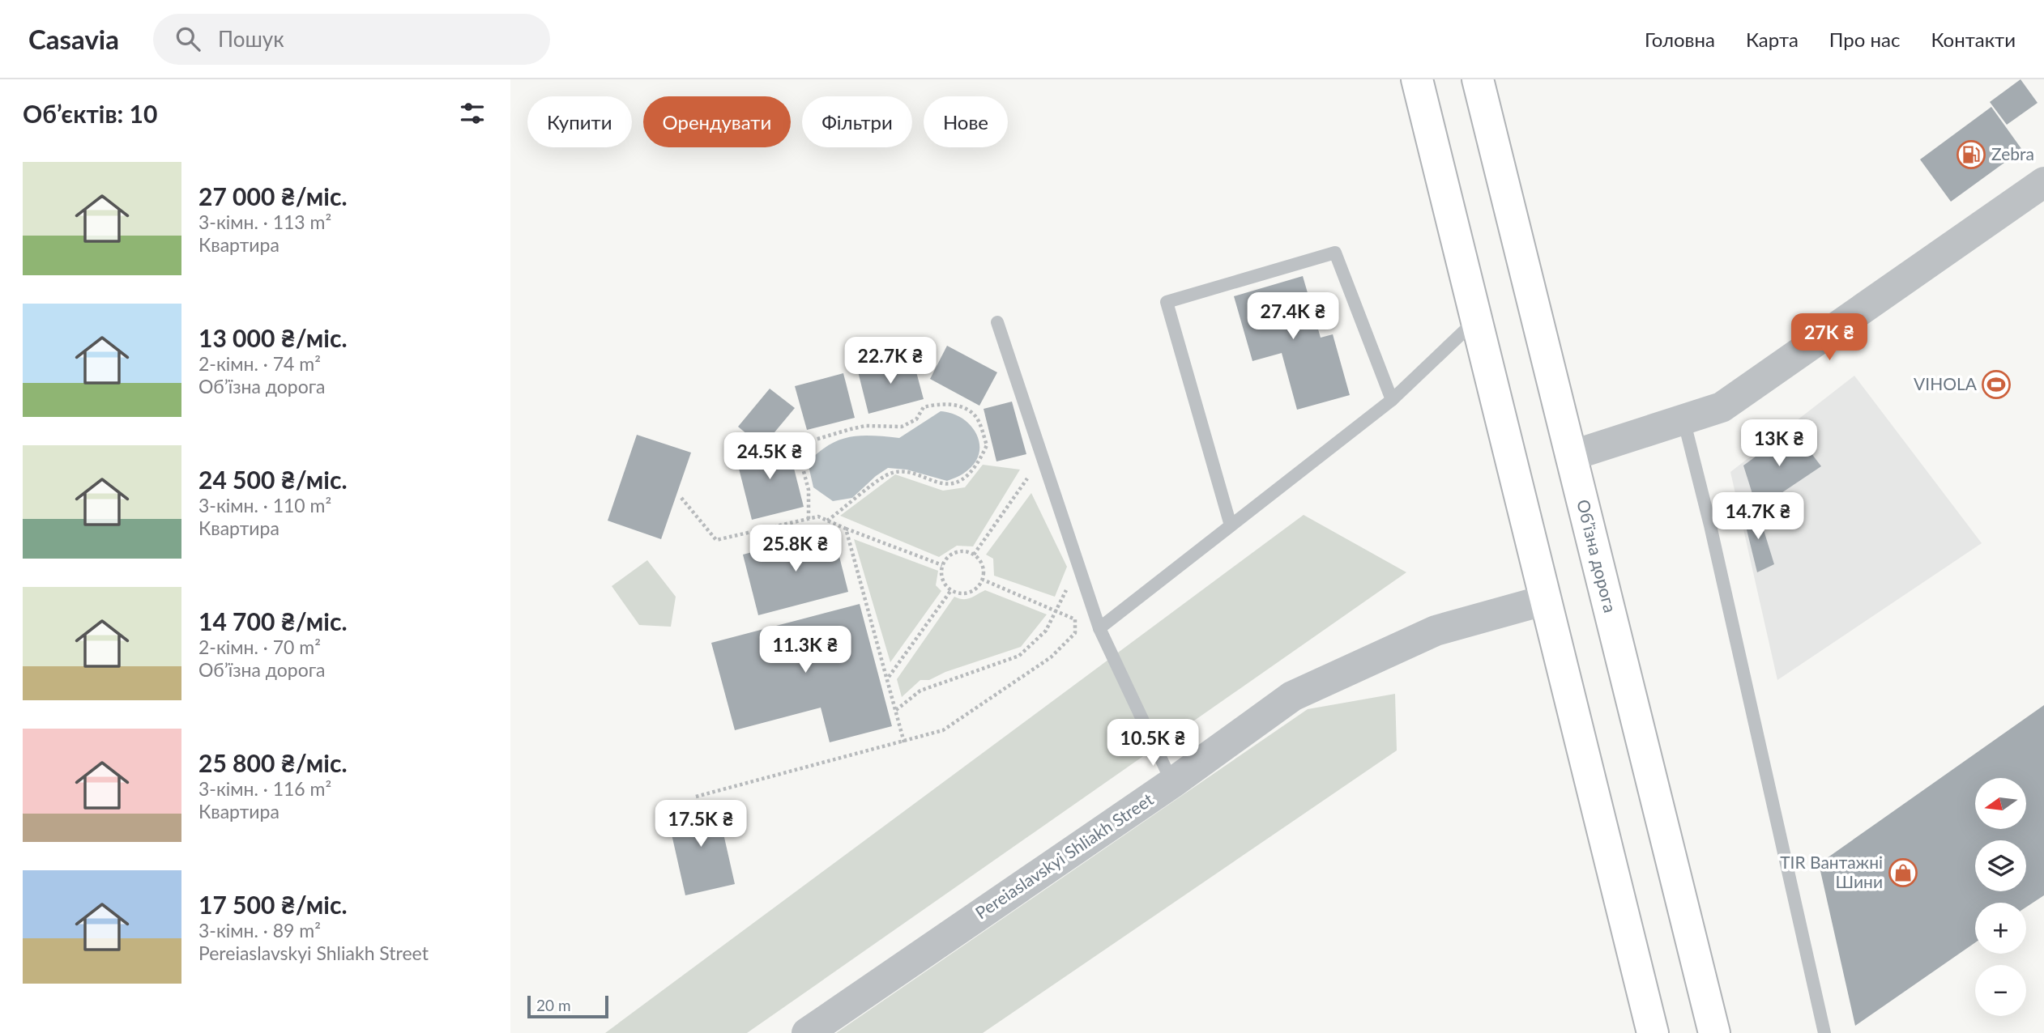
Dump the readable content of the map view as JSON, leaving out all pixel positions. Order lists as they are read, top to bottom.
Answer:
{
  "streets": {
    "highway": ["Обʼїзна дорога"],
    "street": ["Pereiaslavskyi Shliakh Street"]
  },
  "places": {
    "fuel station": ["Zebra"],
    "sports": ["VIHOLA"],
    "shop": ["TIR Вантажні Шини"]
  },
  "scale_bar": "20 m",
  "north": "left",
  "page": {
    "header": "Casavia",
    "search": "Пошук",
    "nav": [
      "Головна",
      "Карта",
      "Про нас",
      "Контакти"
    ],
    "heading": "Об’єктів: 10",
    "chip": [
      "Купити",
      "Орендувати",
      "Фільтри",
      "Нове"
    ],
    "list": [
      {
        "name": "27 000 ₴/міс.",
        "note": "3-кімн. · 113 m² · Квартира"
      },
      {
        "name": "13 000 ₴/міс.",
        "note": "2-кімн. · 74 m² · Обʼїзна дорога"
      },
      {
        "name": "24 500 ₴/міс.",
        "note": "3-кімн. · 110 m² · Квартира"
      },
      {
        "name": "14 700 ₴/міс.",
        "note": "2-кімн. · 70 m² · Обʼїзна дорога"
      },
      {
        "name": "25 800 ₴/міс.",
        "note": "3-кімн. · 116 m² · Квартира"
      },
      {
        "name": "17 500 ₴/міс.",
        "note": "3-кімн. · 89 m² · Pereiaslavskyi Shliakh Street"
      }
    ],
    "price": [
      "27.4K ₴",
      "27K ₴",
      "22.7K ₴",
      "13K ₴",
      "24.5K ₴",
      "14.7K ₴",
      "25.8K ₴",
      "11.3K ₴",
      "10.5K ₴",
      "17.5K ₴"
    ],
    "map_buttons": ["+", "−"],
    "scale": "20 m"
  }
}
